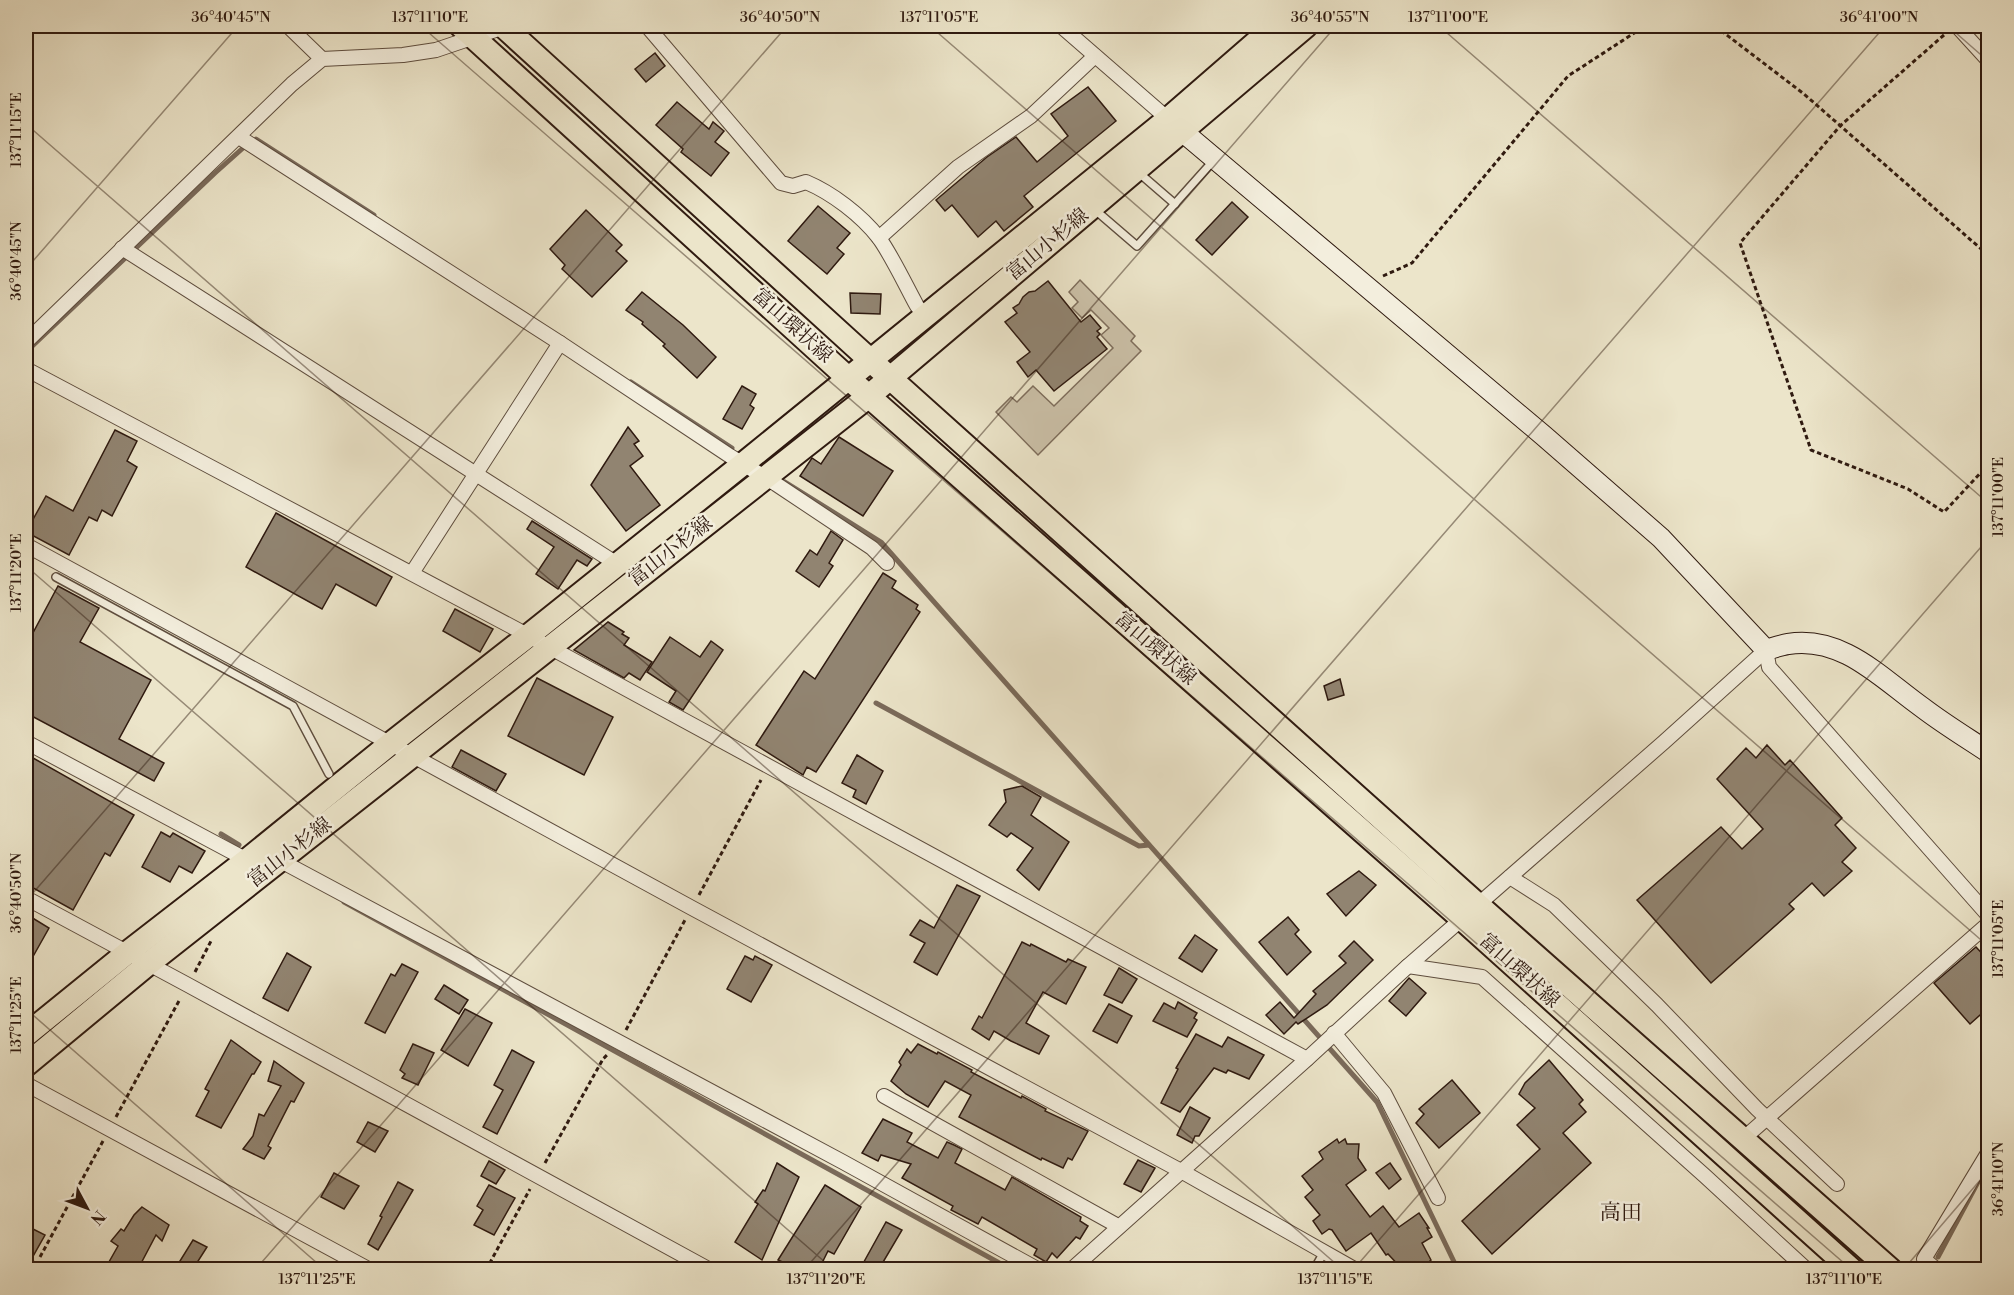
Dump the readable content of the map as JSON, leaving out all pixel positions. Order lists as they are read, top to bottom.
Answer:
{
  "streets": {
    "main road": ["富山小杉線", "富山環状線"]
  },
  "crossings": [
    ["富山小杉線", "富山環状線"]
  ],
  "districts": ["高田"],
  "north": "bottom right",
  "coordinates": [
    "36°40'45\"N",
    "137°11'10\"E",
    "36°40'50\"N",
    "137°11'05\"E",
    "36°40'55\"N",
    "137°11'00\"E",
    "36°41'00\"N",
    "137°11'15\"E",
    "137°11'20\"E",
    "137°11'25\"E",
    "36°41'10\"N"
  ]
}
